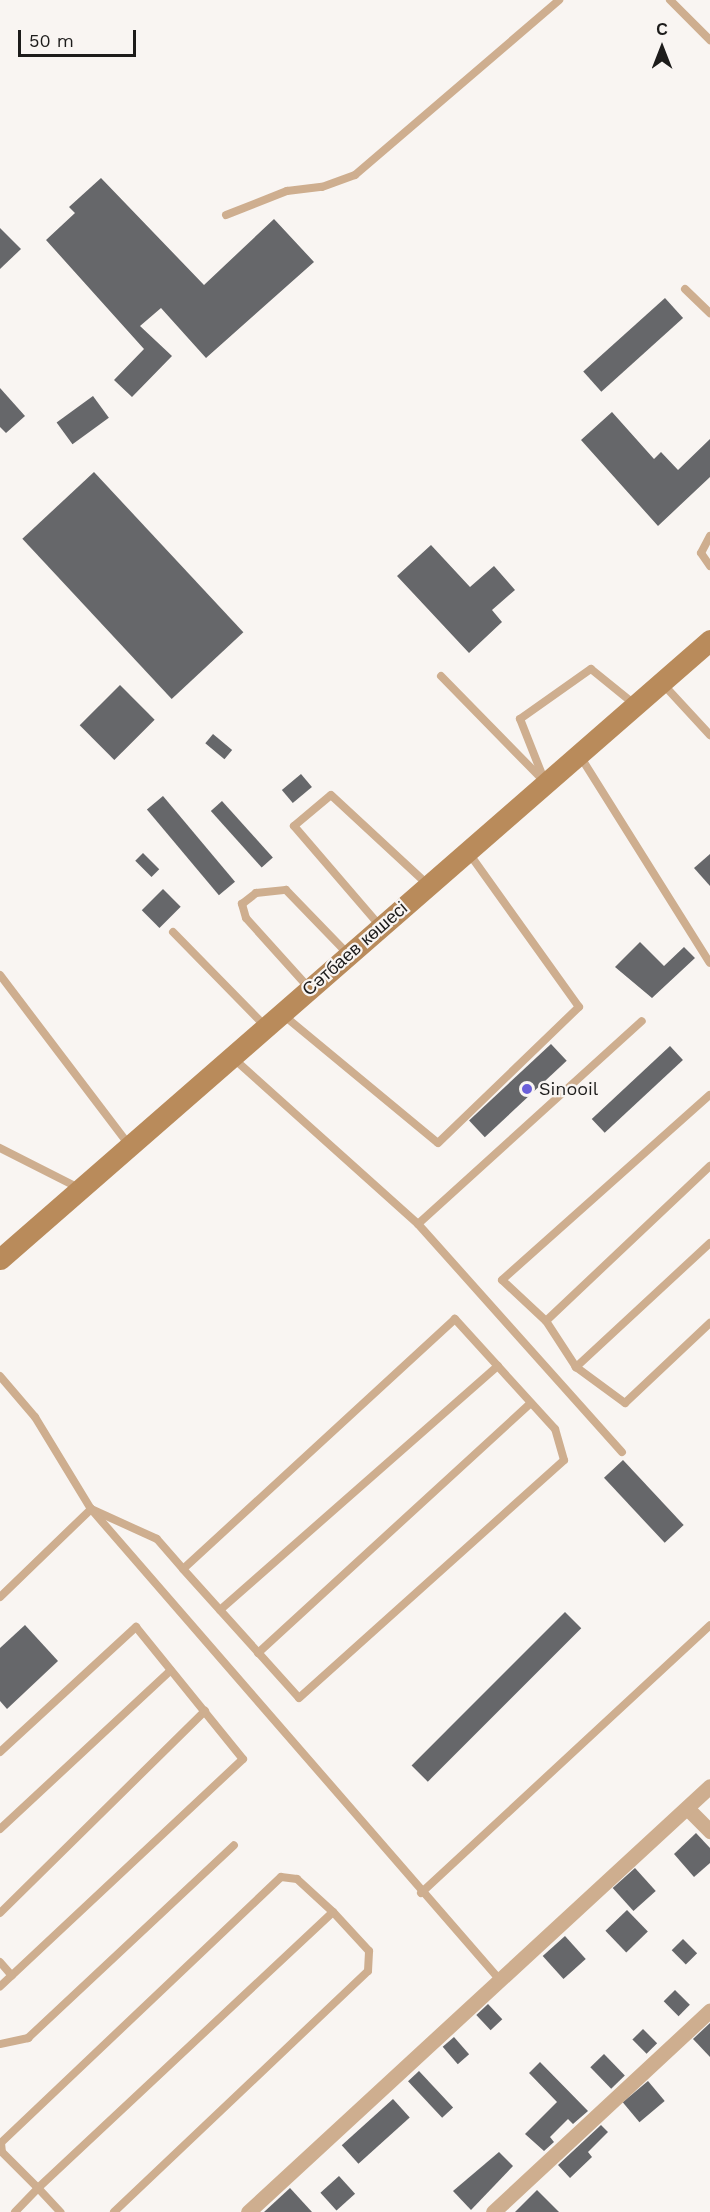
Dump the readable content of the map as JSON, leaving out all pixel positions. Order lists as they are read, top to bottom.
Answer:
{
  "streets": {
    "main road": ["Сәтбаев көшесі"]
  },
  "places": ["Sinooil"],
  "scale_bar": "50 m",
  "north": "top"
}
